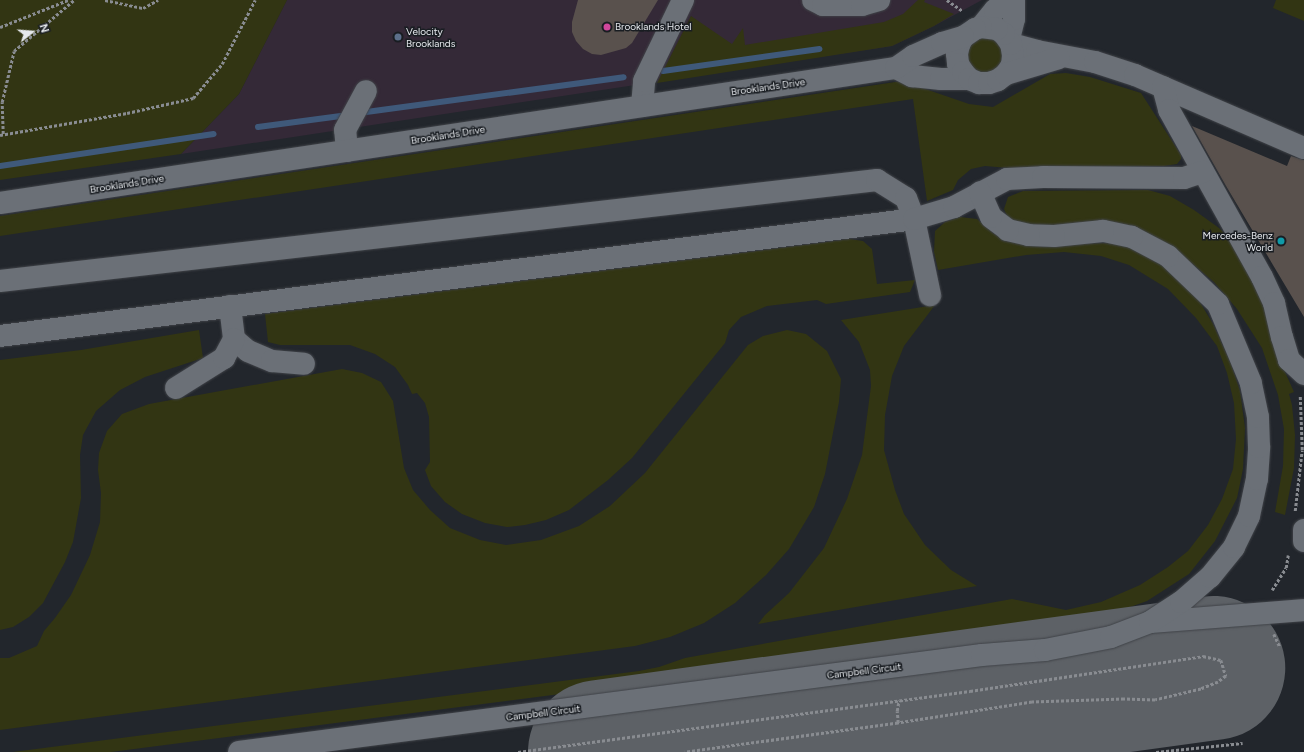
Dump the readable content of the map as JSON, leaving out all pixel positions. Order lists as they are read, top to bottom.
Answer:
{
  "streets": {
    "street": ["Brooklands Drive", "Campbell Circuit"]
  },
  "places": ["Brooklands Hotel", "Velocity Brooklands", "Mercedes-Benz World"],
  "north": "right"
}
